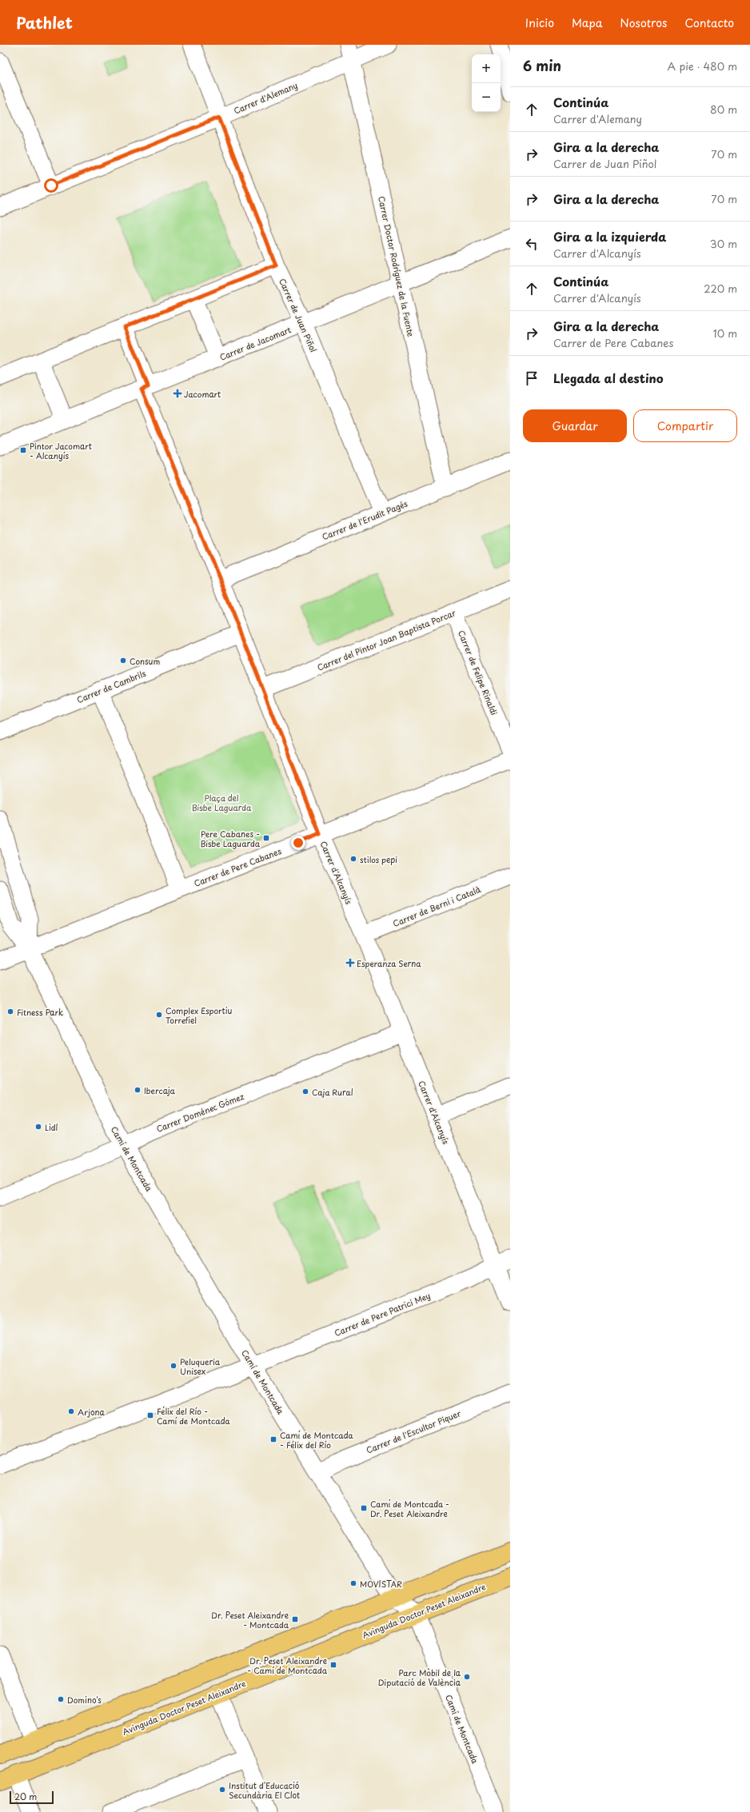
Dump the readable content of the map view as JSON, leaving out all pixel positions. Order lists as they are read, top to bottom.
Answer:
{
  "streets": {
    "main road": ["Avinguda Doctor Peset Aleixandre"],
    "street": [
      "Carrer d'Alemany",
      "Carrer Doctor Rodríguez de la Fuente",
      "Carrer de Juan Piñol",
      "Carrer de Jacomart",
      "Carrer de l'Erudit Pagés",
      "Carrer del Pintor Joan Baptista Porcar",
      "Carrer de Felipe Rinaldi",
      "Carrer de Cambrils",
      "Carrer de Pere Cabanes",
      "Carrer d'Alcanyís",
      "Carrer de Berni i Català",
      "Carrer Doménec Gómez",
      "Camí de Montcada",
      "Carrer de Pere Patrici Mey",
      "Carrer de l'Escultor Piquer"
    ]
  },
  "crossings": [
    ["Carrer d'Alemany", "Carrer Doctor Rodríguez de la Fuente"],
    ["Carrer d'Alemany", "Carrer de Juan Piñol"],
    ["Carrer Doctor Rodríguez de la Fuente", "Carrer de Jacomart"],
    ["Carrer Doctor Rodríguez de la Fuente", "Carrer de l'Erudit Pagés"],
    ["Carrer de Juan Piñol", "Carrer de Jacomart"],
    ["Carrer de Juan Piñol", "Carrer de l'Erudit Pagés"],
    ["Carrer de Jacomart", "Carrer d'Alcanyís"],
    ["Carrer de l'Erudit Pagés", "Carrer d'Alcanyís"],
    ["Carrer del Pintor Joan Baptista Porcar", "Carrer de Felipe Rinaldi"],
    ["Carrer del Pintor Joan Baptista Porcar", "Carrer d'Alcanyís"],
    ["Carrer de Cambrils", "Carrer d'Alcanyís"],
    ["Carrer de Pere Cabanes", "Carrer d'Alcanyís"],
    ["Carrer de Pere Cabanes", "Camí de Montcada"],
    ["Carrer d'Alcanyís", "Carrer de Berni i Català"],
    ["Carrer d'Alcanyís", "Carrer Doménec Gómez"],
    ["Carrer d'Alcanyís", "Carrer de Pere Patrici Mey"],
    ["Carrer Doménec Gómez", "Camí de Montcada"],
    ["Camí de Montcada", "Carrer de Pere Patrici Mey"],
    ["Camí de Montcada", "Carrer de l'Escultor Piquer"],
    ["Camí de Montcada", "Avinguda Doctor Peset Aleixandre"]
  ],
  "parks": ["Plaça del Bisbe Laguarda"],
  "places": {
    "health": ["Jacomart", "Esperanza Serna"],
    "transit": [
      "Pintor Jacomart - Alcanyís",
      "Pere Cabanes - Bisbe Laguarda",
      "Félix del Río - Camí de Montcada",
      "Camí de Montcada - Félix del Río",
      "Camí de Montcada - Dr. Peset Aleixandre",
      "Dr. Peset Aleixandre - Montcada",
      "Dr. Peset Aleixandre - Camí de Montcada"
    ],
    "other": [
      "Consum",
      "stilos pepi",
      "Fitness Park",
      "Complex Esportiu Torrefiel",
      "Ibercaja",
      "Caja Rural",
      "Lidl",
      "Peluqueria Unisex",
      "Arjona",
      "MOVISTAR",
      "Parc Mòbil de la Diputació de València",
      "Domino's",
      "Institut d'Educació Secundària El Clot"
    ]
  },
  "scale_bar": "20 m",
  "page": {
    "header": "Pathlet",
    "nav": [
      "Inicio",
      "Mapa",
      "Nosotros",
      "Contacto"
    ],
    "heading": ["6 min", "A pie · 480 m"],
    "map_buttons": ["+", "−"],
    "list": [
      ["Continúa", "Carrer d'Alemany", "80 m"],
      ["Gira a la derecha", "Carrer de Juan Piñol", "70 m"],
      ["Gira a la derecha", "70 m"],
      ["Gira a la izquierda", "Carrer d'Alcanyís", "30 m"],
      ["Continúa", "Carrer d'Alcanyís", "220 m"],
      ["Gira a la derecha", "Carrer de Pere Cabanes", "10 m"],
      "Llegada al destino"
    ],
    "buttons": ["Guardar", "Compartir"],
    "scale": "20 m"
  }
}
